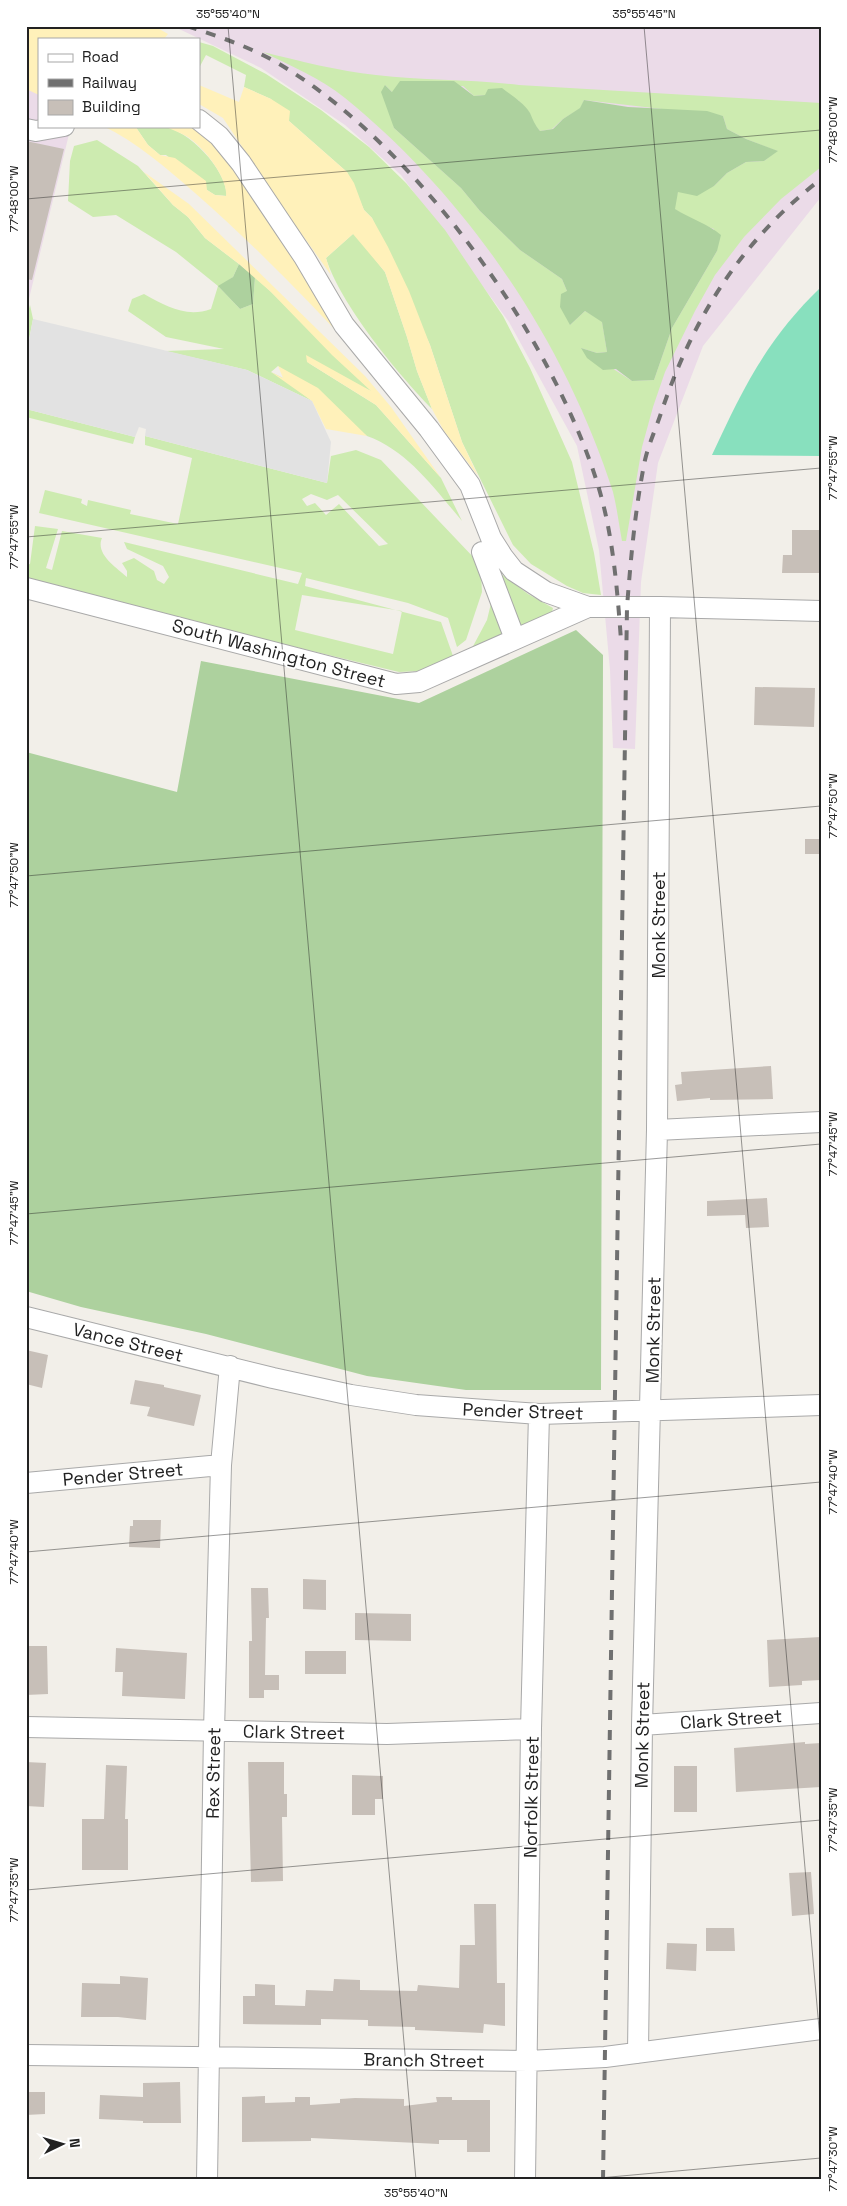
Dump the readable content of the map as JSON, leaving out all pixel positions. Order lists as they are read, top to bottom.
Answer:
{
  "streets": {
    "street": [
      "South Washington Street",
      "Monk Street",
      "Vance Street",
      "Pender Street",
      "Clark Street",
      "Rex Street",
      "Norfolk Street",
      "Branch Street"
    ]
  },
  "crossings": [
    ["South Washington Street", "Monk Street"],
    ["Monk Street", "Pender Street"],
    ["Monk Street", "Clark Street"],
    ["Monk Street", "Branch Street"],
    ["Vance Street", "Pender Street"],
    ["Vance Street", "Rex Street"],
    ["Pender Street", "Rex Street"],
    ["Pender Street", "Norfolk Street"],
    ["Clark Street", "Rex Street"],
    ["Clark Street", "Norfolk Street"],
    ["Rex Street", "Branch Street"],
    ["Norfolk Street", "Branch Street"]
  ],
  "legend": ["Road", "Railway", "Building"],
  "north": "right",
  "coordinates": [
    "35°55'40\"N",
    "35°55'45\"N",
    "77°48'00\"W",
    "77°47'55\"W",
    "77°47'50\"W",
    "77°47'45\"W",
    "77°47'40\"W",
    "77°47'35\"W",
    "77°47'30\"W"
  ]
}
